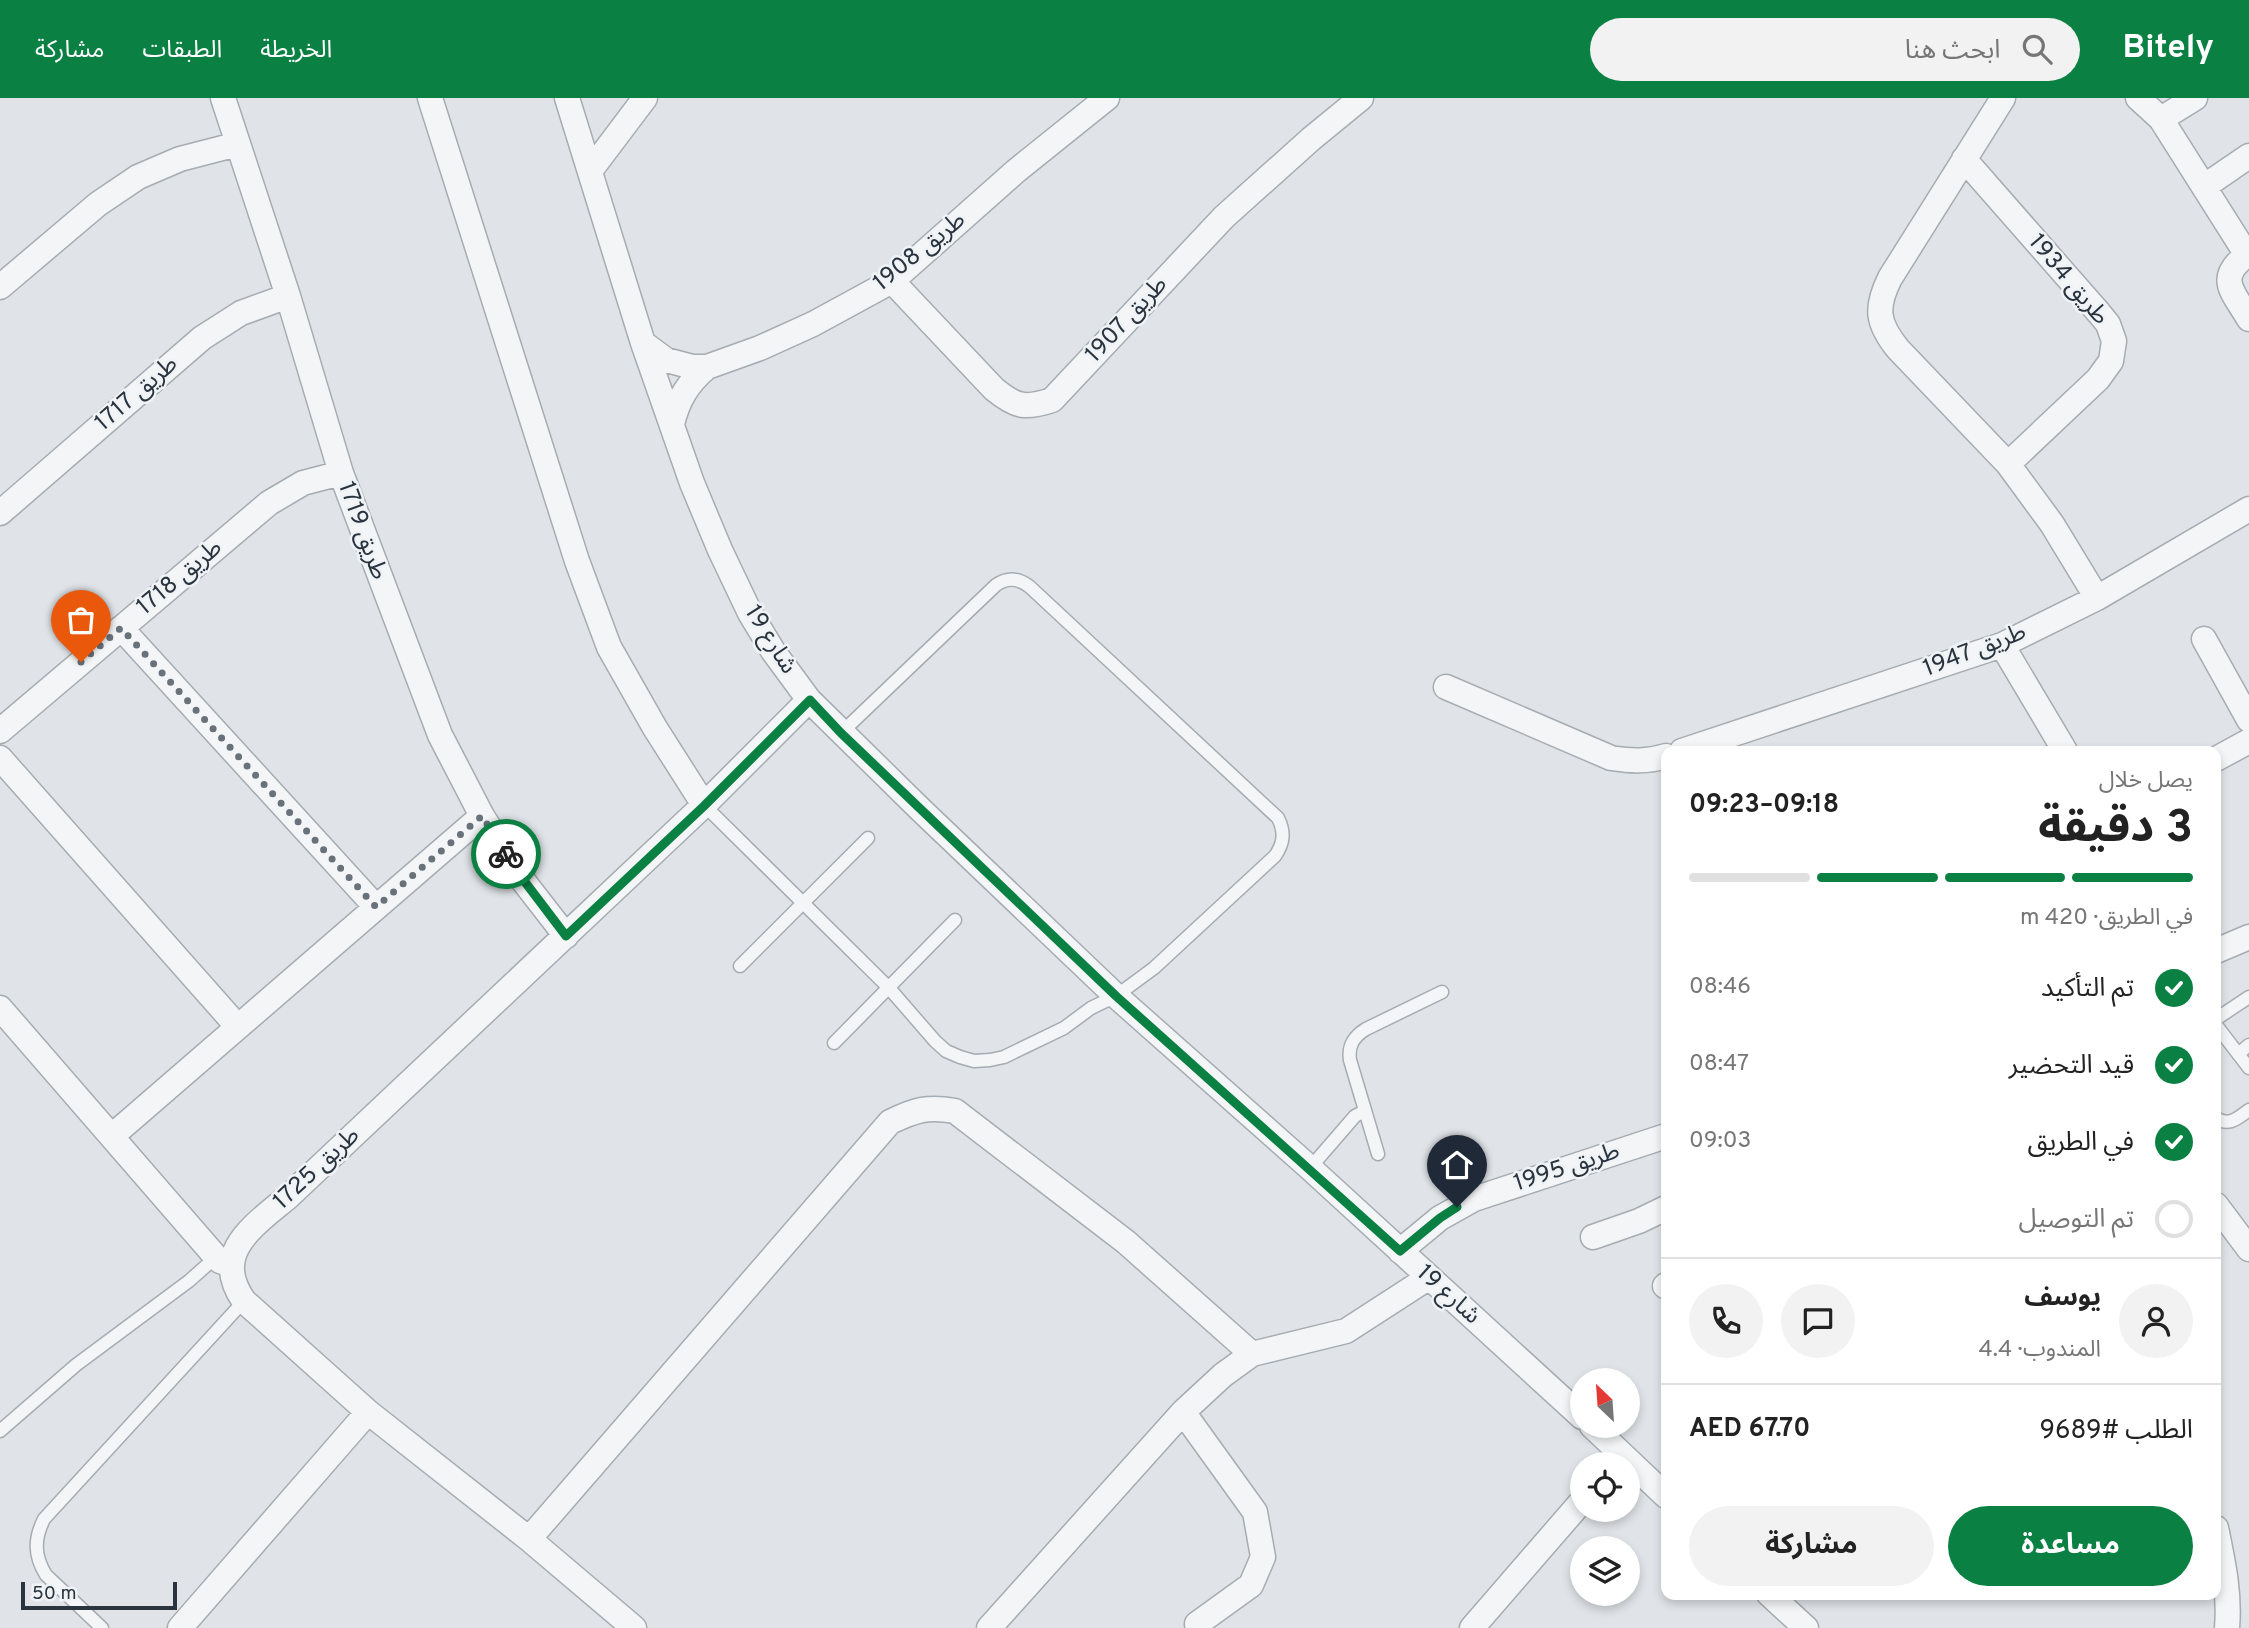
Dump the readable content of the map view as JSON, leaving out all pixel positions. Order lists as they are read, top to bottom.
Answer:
{
  "streets": {
    "street": [
      "طريق 1908",
      "طريق 1934",
      "طريق 1907",
      "طريق 1717",
      "طريق 1719",
      "طريق 1718",
      "شارع 19",
      "طريق 1947",
      "طريق 1995",
      "طريق 1725"
    ]
  },
  "crossings": [
    ["طريق 1908", "طريق 1907"],
    ["طريق 1908", "شارع 19"],
    ["طريق 1717", "طريق 1719"],
    ["طريق 1719", "طريق 1718"],
    ["طريق 1719", "طريق 1725"],
    ["شارع 19", "طريق 1995"],
    ["شارع 19", "طريق 1725"]
  ],
  "scale_bar": "50 m",
  "north": "top left",
  "page": {
    "header": "Bitely",
    "search": "ابحث هنا",
    "nav": ["الخريطة", "الطبقات", "مشاركة"],
    "heading": ["3 دقيقة", "يصل خلال", "09:18–09:23"],
    "panel": [
      "يوسف",
      "المندوب · 4.4",
      "الطلب #9689",
      "AED 67.70"
    ],
    "bar": "في الطريق · 420 m",
    "list": [
      ["تم التأكيد", "08:46"],
      ["قيد التحضير", "08:47"],
      ["في الطريق", "09:03"],
      "تم التوصيل"
    ],
    "buttons": ["مساعدة", "مشاركة"],
    "scale": "50 m"
  }
}
